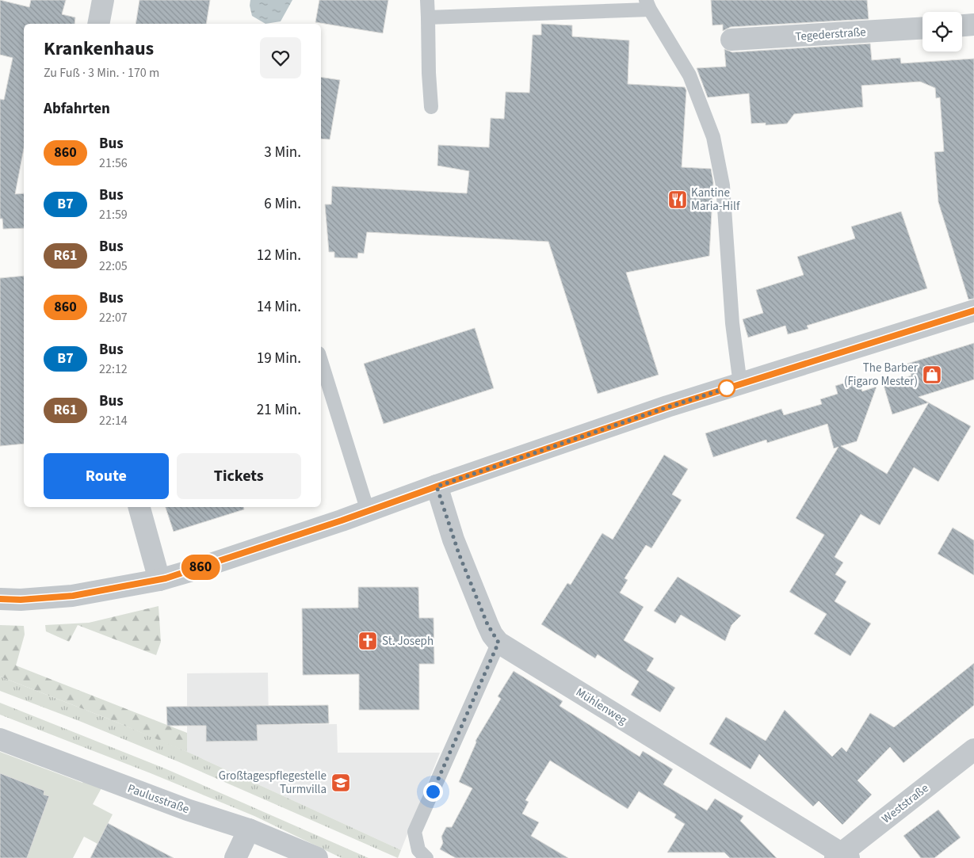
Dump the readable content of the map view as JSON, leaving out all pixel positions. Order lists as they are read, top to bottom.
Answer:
{
  "streets": {
    "street": [
      "Tegederstraße",
      "Mühlenweg",
      "Paulusstraße",
      "Weststraße"
    ]
  },
  "crossings": [
    ["Mühlenweg", "Weststraße"]
  ],
  "places": {
    "restaurant": ["Kantine Maria-Hilf"],
    "shop": ["The Barber (Figaro Mester)"],
    "church": ["St. Joseph"],
    "school or university": ["Großtagespflegestelle Turmvilla"]
  },
  "lines": ["bus line 860"],
  "page": {
    "on_map": "860",
    "heading": [
      ["Krankenhaus", "Zu Fuß · 3 Min. · 170 m"],
      "Abfahrten"
    ],
    "list": [
      {
        "mark": "860",
        "name": "Bus",
        "note": "21:56",
        "value": "3 Min."
      },
      {
        "mark": "B7",
        "name": "Bus",
        "note": "21:59",
        "value": "6 Min."
      },
      {
        "mark": "R61",
        "name": "Bus",
        "note": "22:05",
        "value": "12 Min."
      },
      {
        "mark": "860",
        "name": "Bus",
        "note": "22:07",
        "value": "14 Min."
      },
      {
        "mark": "B7",
        "name": "Bus",
        "note": "22:12",
        "value": "19 Min."
      },
      {
        "mark": "R61",
        "name": "Bus",
        "note": "22:14",
        "value": "21 Min."
      }
    ],
    "buttons": ["Route", "Tickets"]
  }
}
